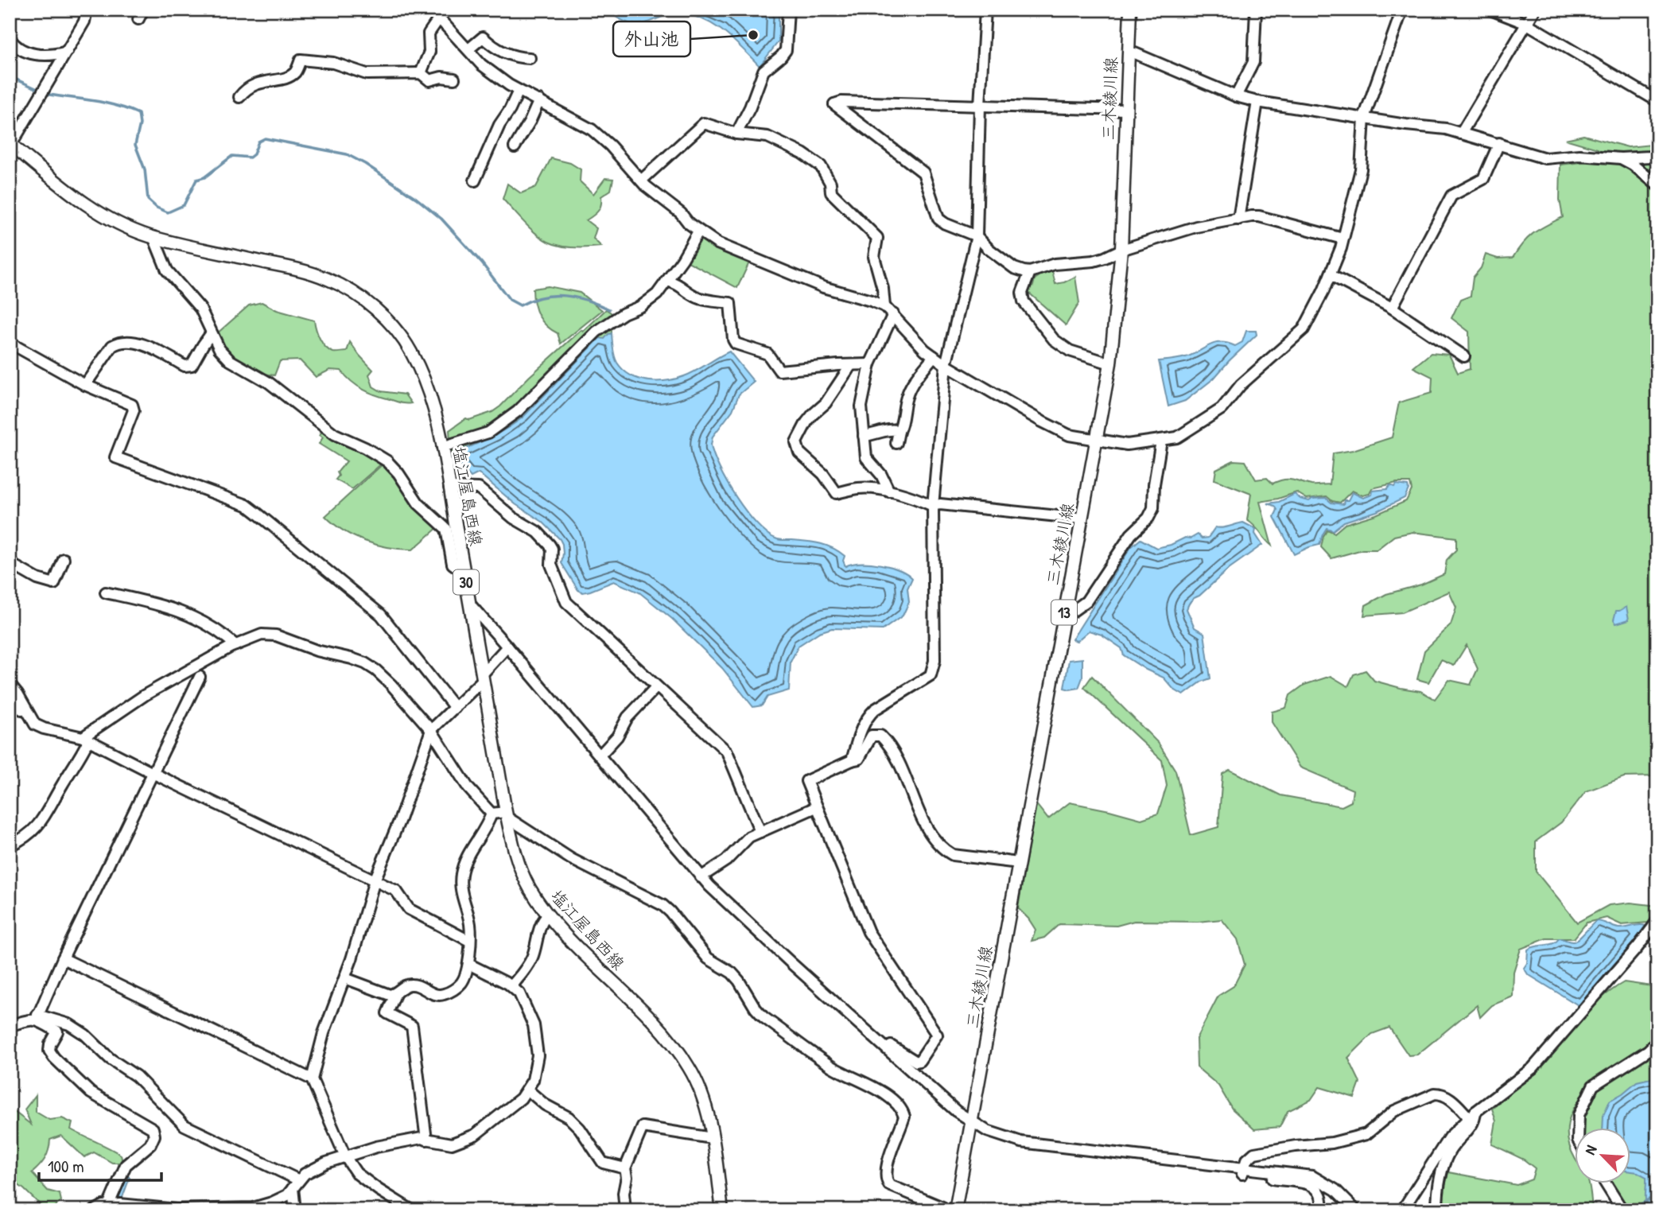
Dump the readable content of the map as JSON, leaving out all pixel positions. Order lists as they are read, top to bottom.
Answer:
{
  "streets": {
    "main road": [
      "三木綾川線",
      "塩江屋島西線",
      "30",
      "13"
    ]
  },
  "places": ["外山池"],
  "scale_bar": "100 m",
  "north": "top left"
}
